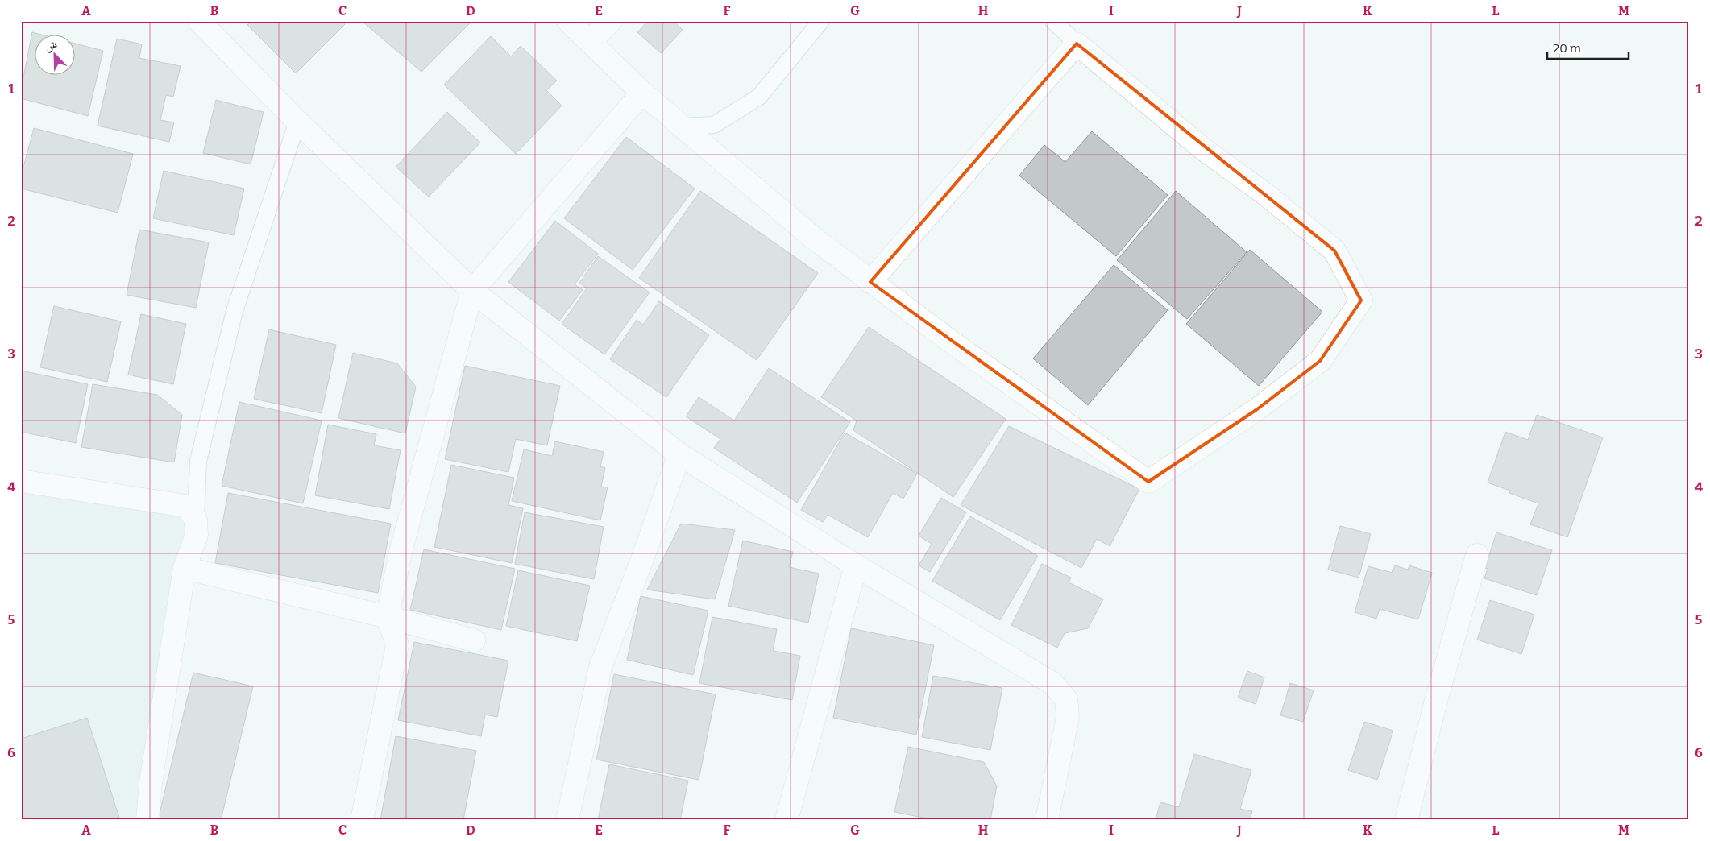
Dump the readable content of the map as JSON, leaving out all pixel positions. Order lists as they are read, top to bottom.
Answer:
{
  "scale_bar": "20 m",
  "north": "top left",
  "grid": {
    "columns": [
      "A",
      "B",
      "C",
      "D",
      "E",
      "F",
      "G",
      "H",
      "I",
      "J",
      "K",
      "L",
      "M"
    ],
    "rows": [
      "1",
      "2",
      "3",
      "4",
      "5",
      "6"
    ]
  }
}
